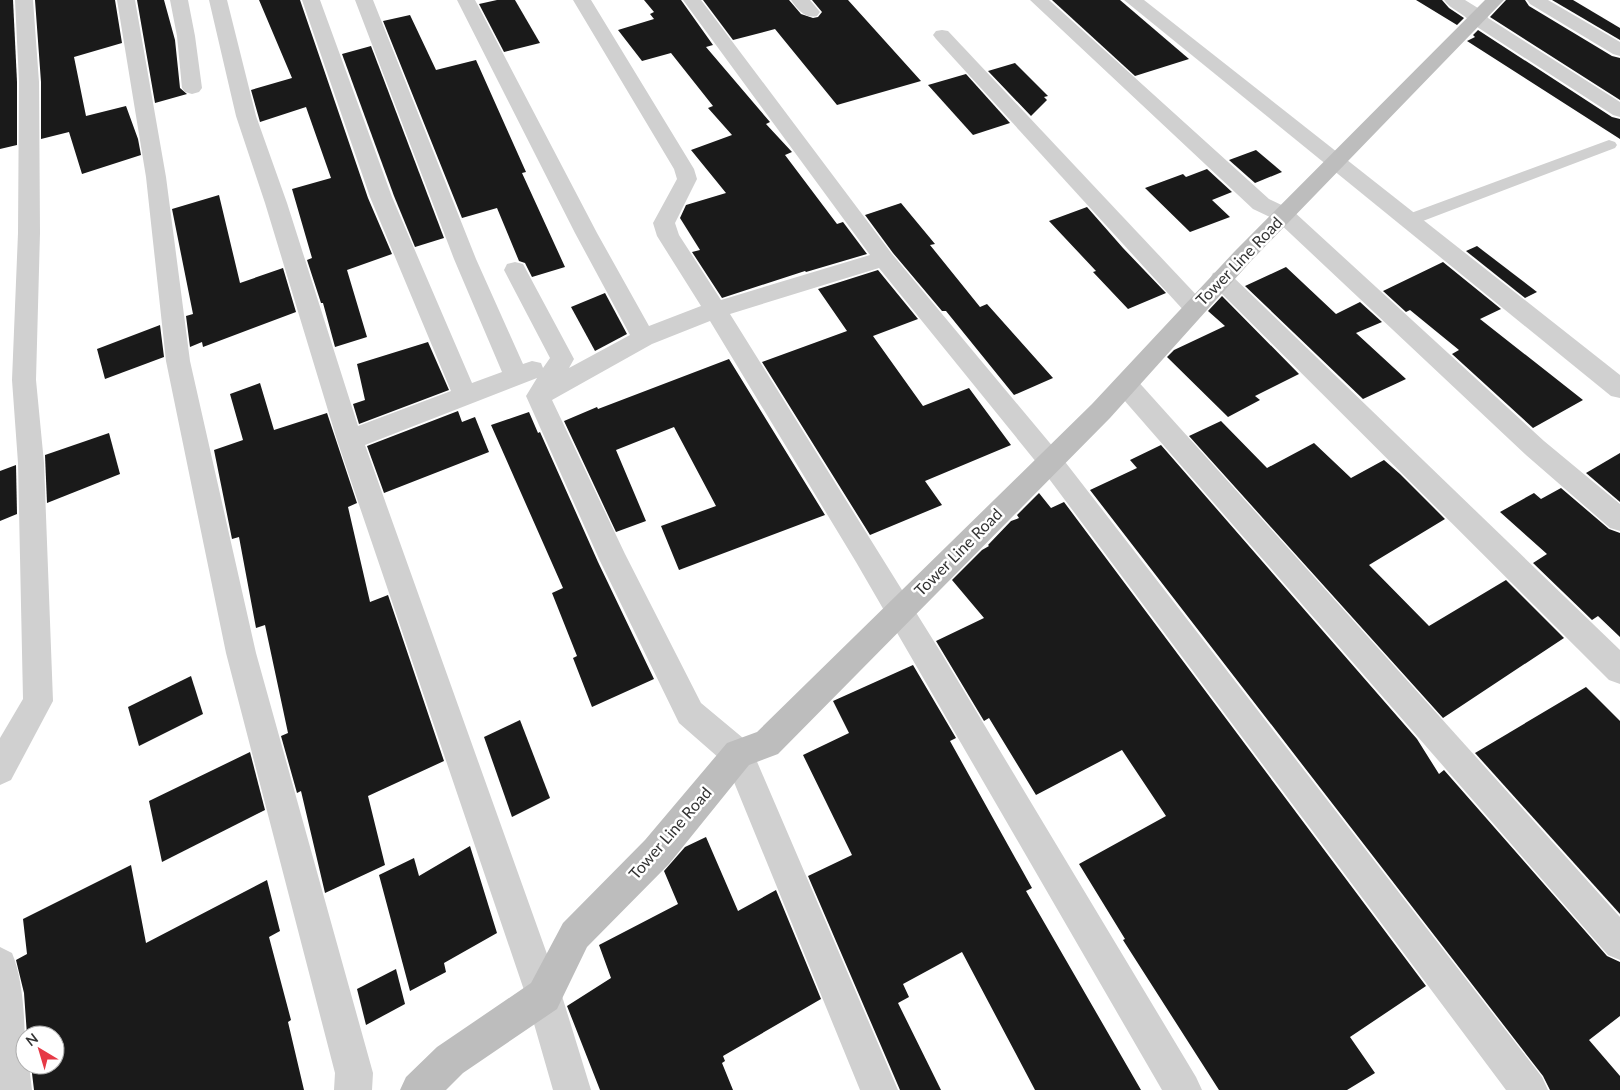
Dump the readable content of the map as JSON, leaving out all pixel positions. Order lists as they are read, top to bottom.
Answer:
{
  "streets": {
    "street": ["Tower Line Road"]
  },
  "north": "top left"
}
